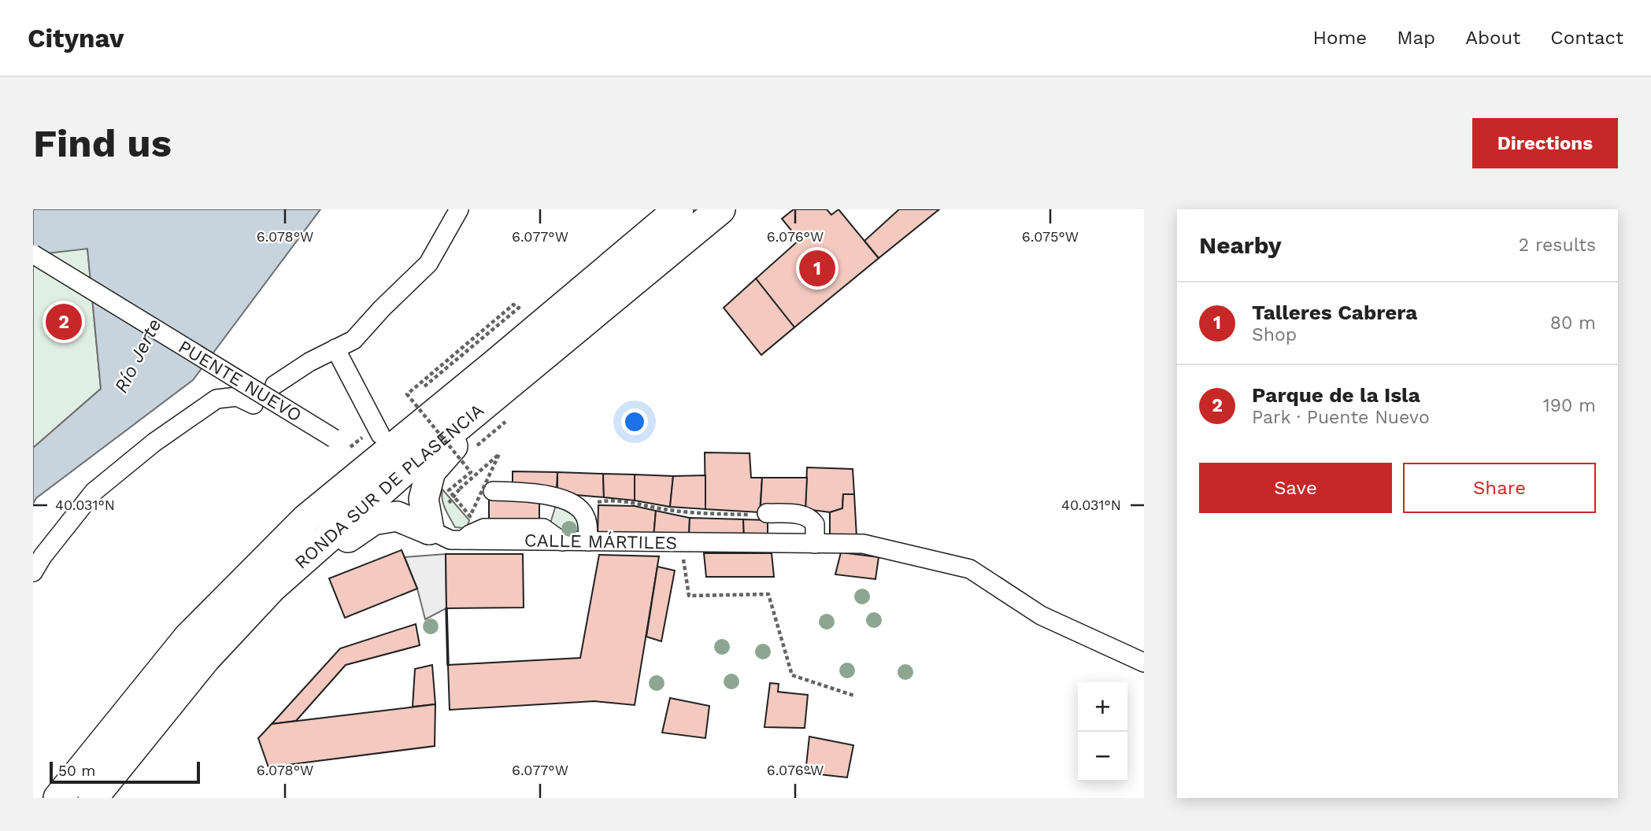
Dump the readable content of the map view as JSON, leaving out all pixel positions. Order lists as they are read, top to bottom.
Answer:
{
  "streets": {
    "main road": ["RONDA SUR DE PLASENCIA"],
    "street": ["PUENTE NUEVO", "CALLE MÁRTILES"]
  },
  "water": ["Río Jerte"],
  "scale_bar": "50 m",
  "page": {
    "header": "Citynav",
    "nav": [
      "Home",
      "Map",
      "About",
      "Contact"
    ],
    "buttons": [
      "Directions",
      ["Save", "Share"]
    ],
    "title": "Find us",
    "heading": ["Nearby", "2 results"],
    "pins": ["1", "2"],
    "list": [
      {
        "mark": "1",
        "name": "Talleres Cabrera",
        "note": "Shop",
        "value": "80 m"
      },
      {
        "mark": "2",
        "name": "Parque de la Isla",
        "note": "Park · Puente Nuevo",
        "value": "190 m"
      }
    ],
    "map_buttons": ["+", "−"],
    "scale": "50 m"
  },
  "coordinates": [
    "6.078°W",
    "6.077°W",
    "6.076°W",
    "6.075°W",
    "40.031°N"
  ]
}
